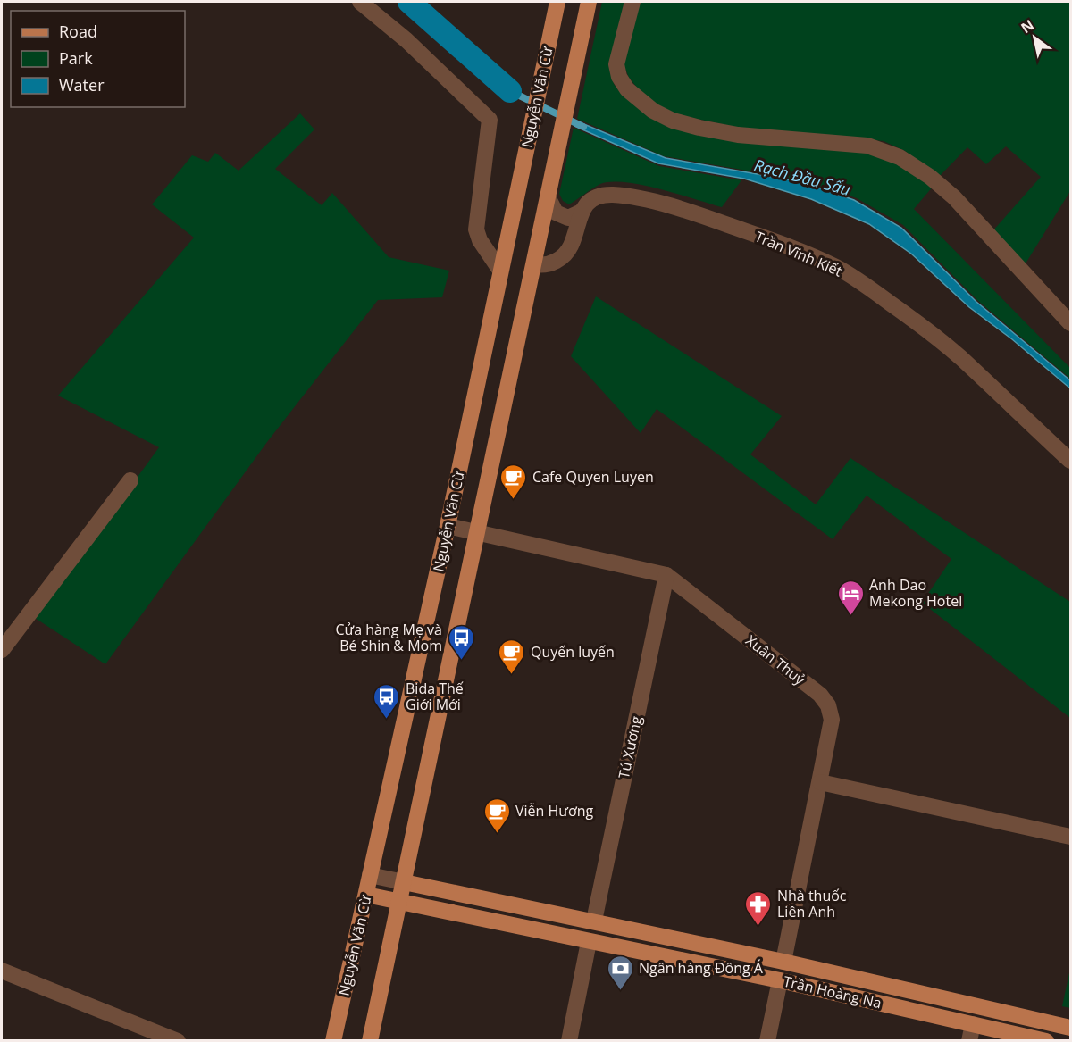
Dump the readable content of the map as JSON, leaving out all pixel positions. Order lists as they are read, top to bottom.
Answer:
{
  "streets": {
    "main road": ["Nguyễn Văn Cừ", "Trần Hoàng Na"],
    "street": ["Trần Vĩnh Kiết", "Xuân Thuỷ", "Tú Xương"]
  },
  "crossings": [
    ["Nguyễn Văn Cừ", "Xuân Thuỷ"],
    ["Nguyễn Văn Cừ", "Trần Hoàng Na"],
    ["Xuân Thuỷ", "Tú Xương"],
    ["Xuân Thuỷ", "Trần Hoàng Na"],
    ["Tú Xương", "Trần Hoàng Na"]
  ],
  "water": ["Rạch Đầu Sấu"],
  "places": {
    "cafe": ["Cafe Quyen Luyen", "Quyến luyến", "Viễn Hương"],
    "hotel": ["Anh Dao Mekong Hotel"],
    "bus stop": ["Cửa hàng Mẹ và Bé Shin & Mom", "Bida Thế Giới Mới"],
    "pharmacy": ["Nhà thuốc Liên Anh"],
    "bank": ["Ngân hàng Đông Á"]
  },
  "legend": ["Road", "Park", "Water"],
  "north": "top left"
}
